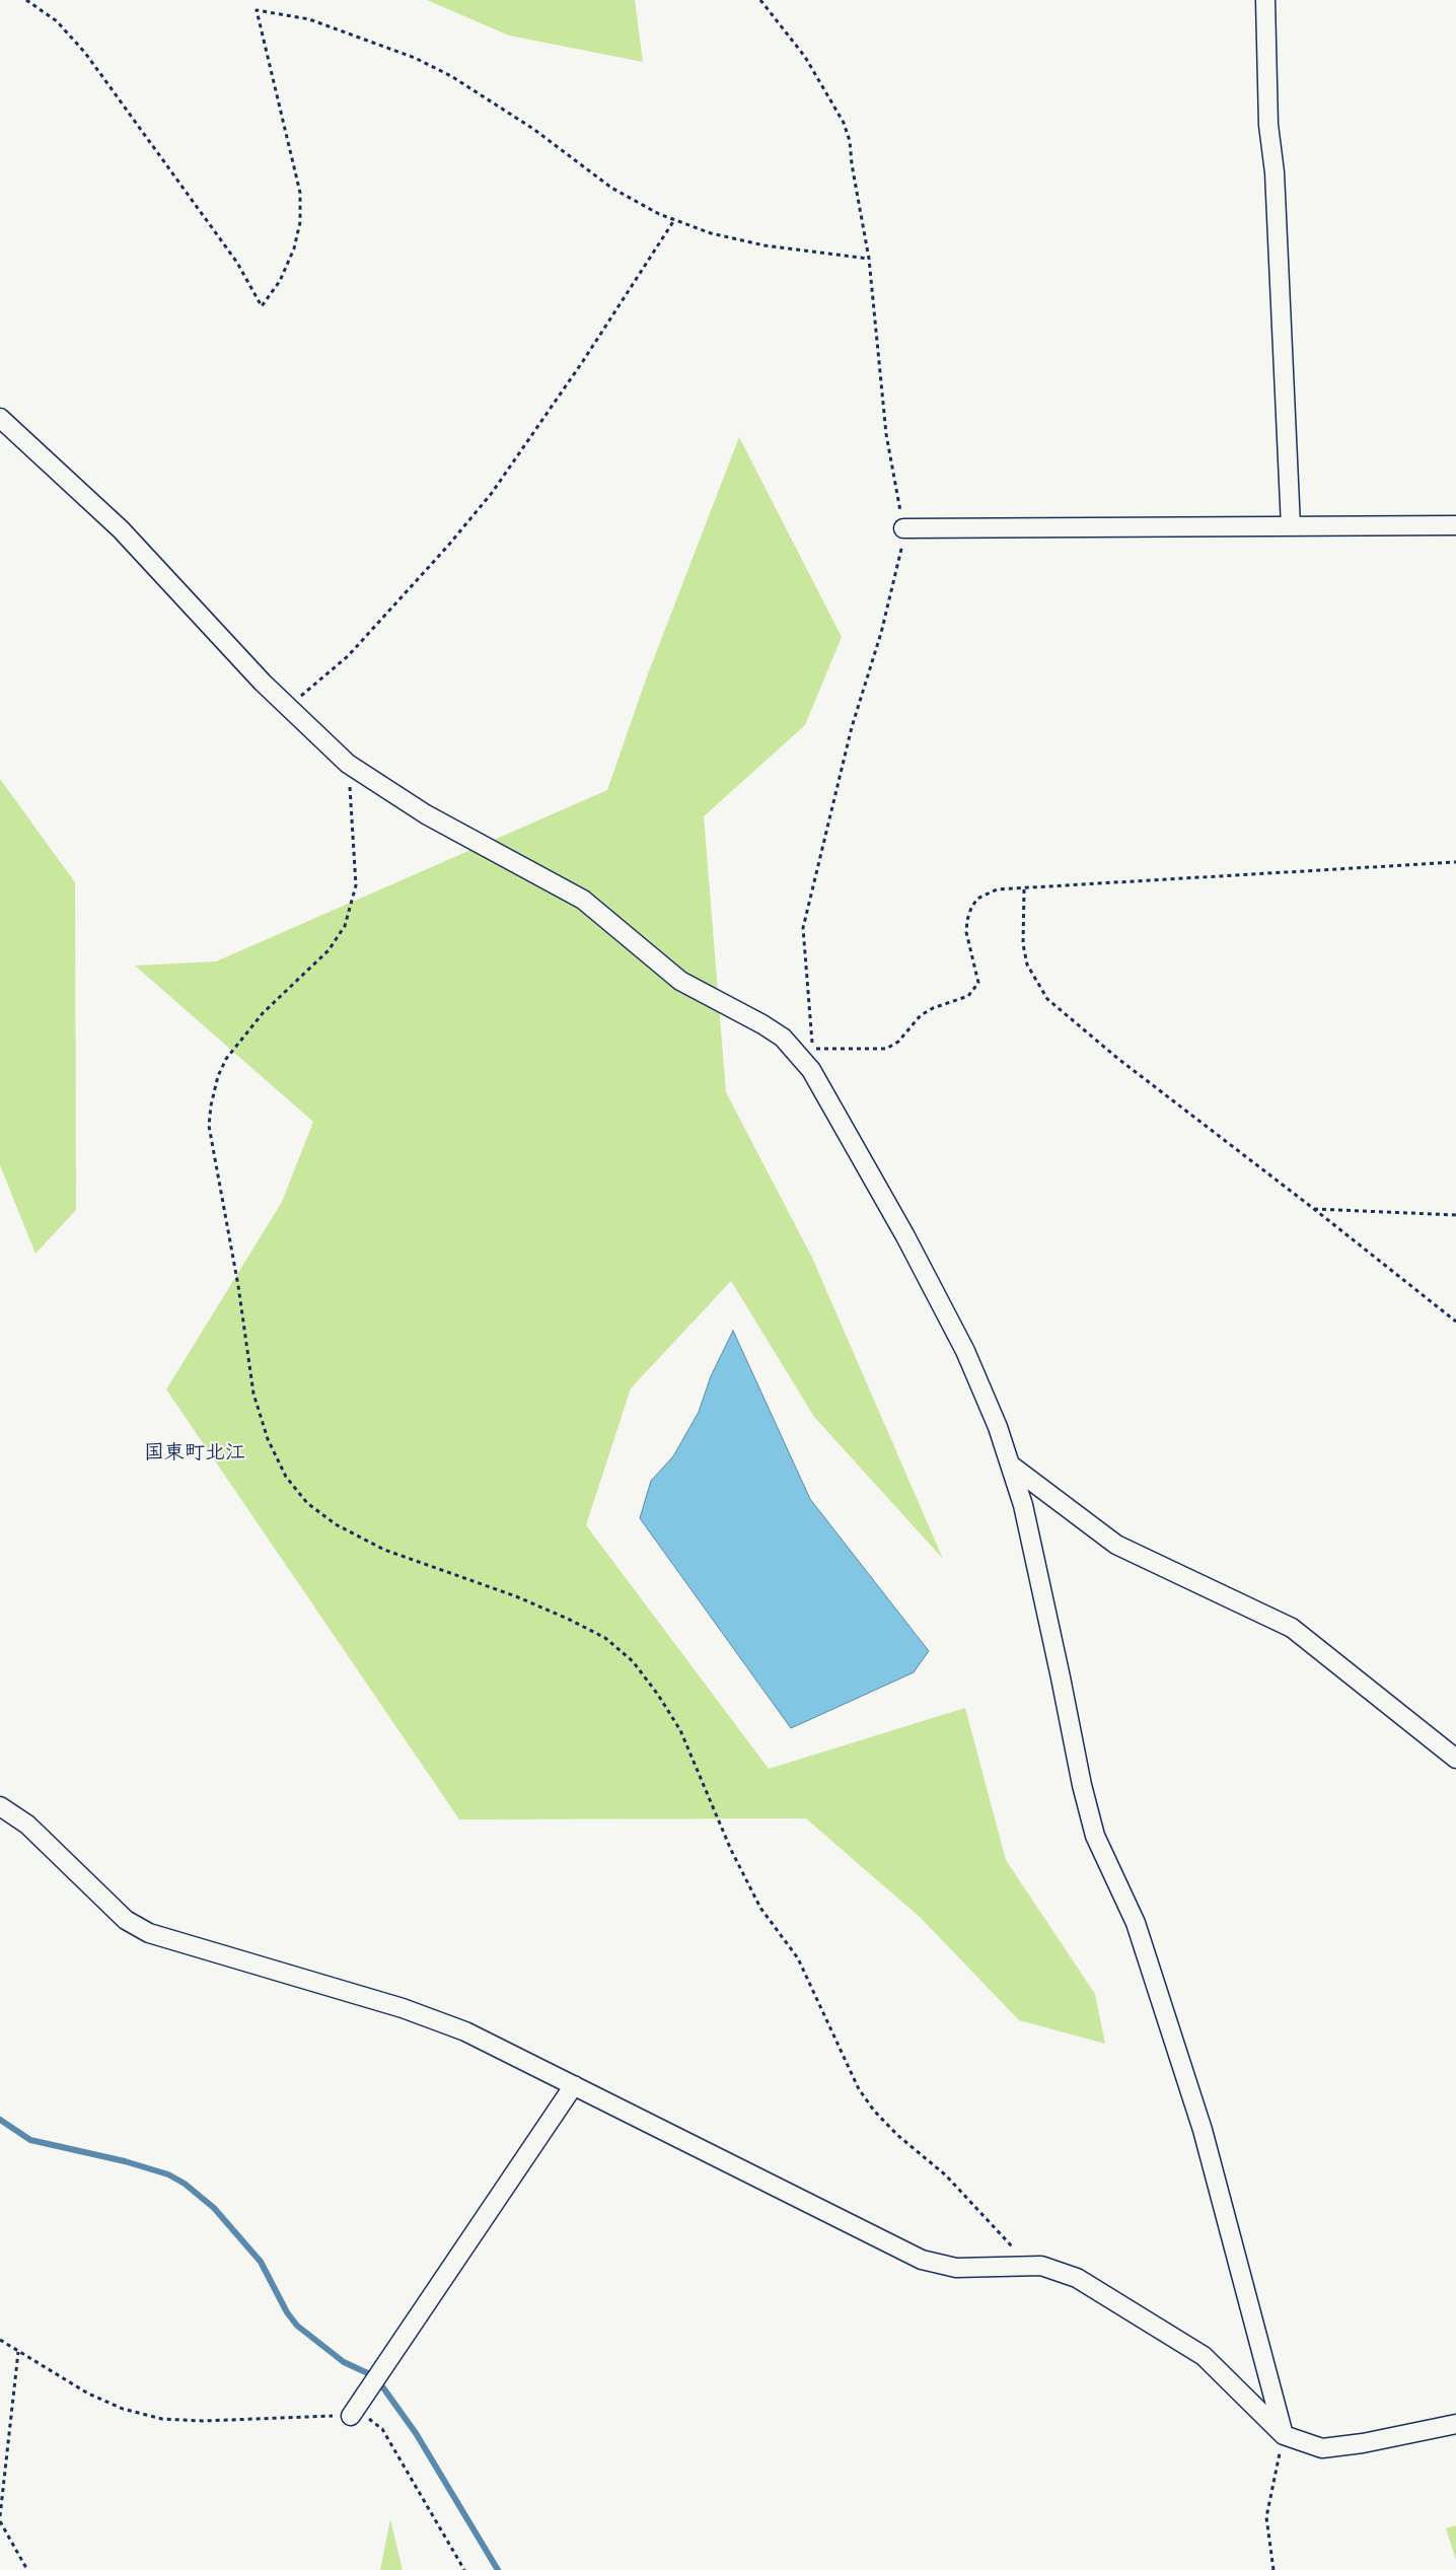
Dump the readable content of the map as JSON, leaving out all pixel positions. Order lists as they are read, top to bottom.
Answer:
{
  "districts": ["国東町北江"]
}
